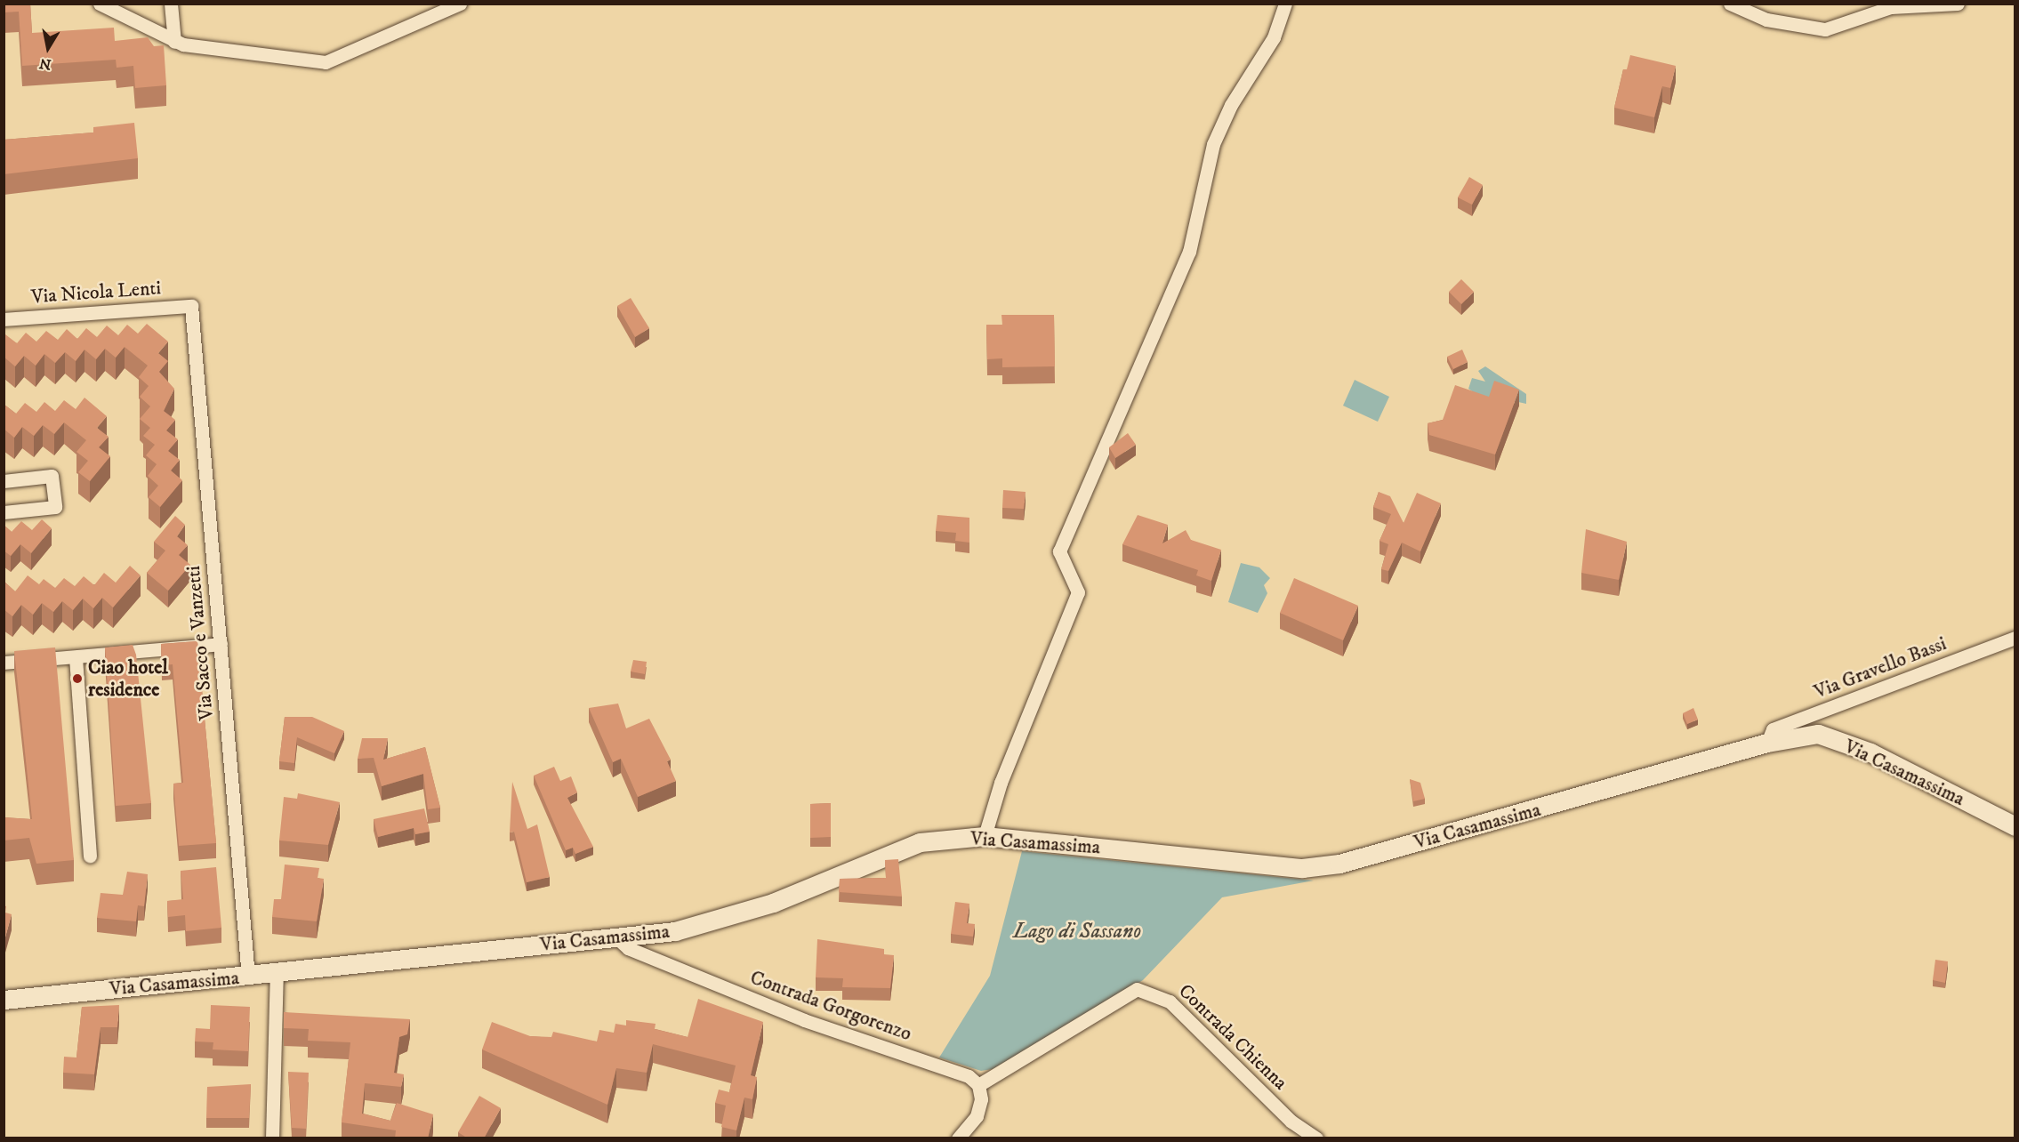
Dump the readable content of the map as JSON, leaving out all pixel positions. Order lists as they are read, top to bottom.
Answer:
{
  "streets": {
    "main road": ["Via Casamassima"],
    "street": [
      "Via Nicola Lenti",
      "Via Sacco e Vanzetti",
      "Via Gravello Bassi",
      "Contrada Gorgorenzo",
      "Contrada Chienna"
    ]
  },
  "crossings": [
    ["Via Nicola Lenti", "Via Sacco e Vanzetti"],
    ["Via Sacco e Vanzetti", "Via Casamassima"],
    ["Via Gravello Bassi", "Via Casamassima"],
    ["Via Casamassima", "Contrada Gorgorenzo"],
    ["Contrada Gorgorenzo", "Contrada Chienna"]
  ],
  "water": ["Lago di Sassano"],
  "places": ["Ciao hotel residence"],
  "north": "bottom"
}
